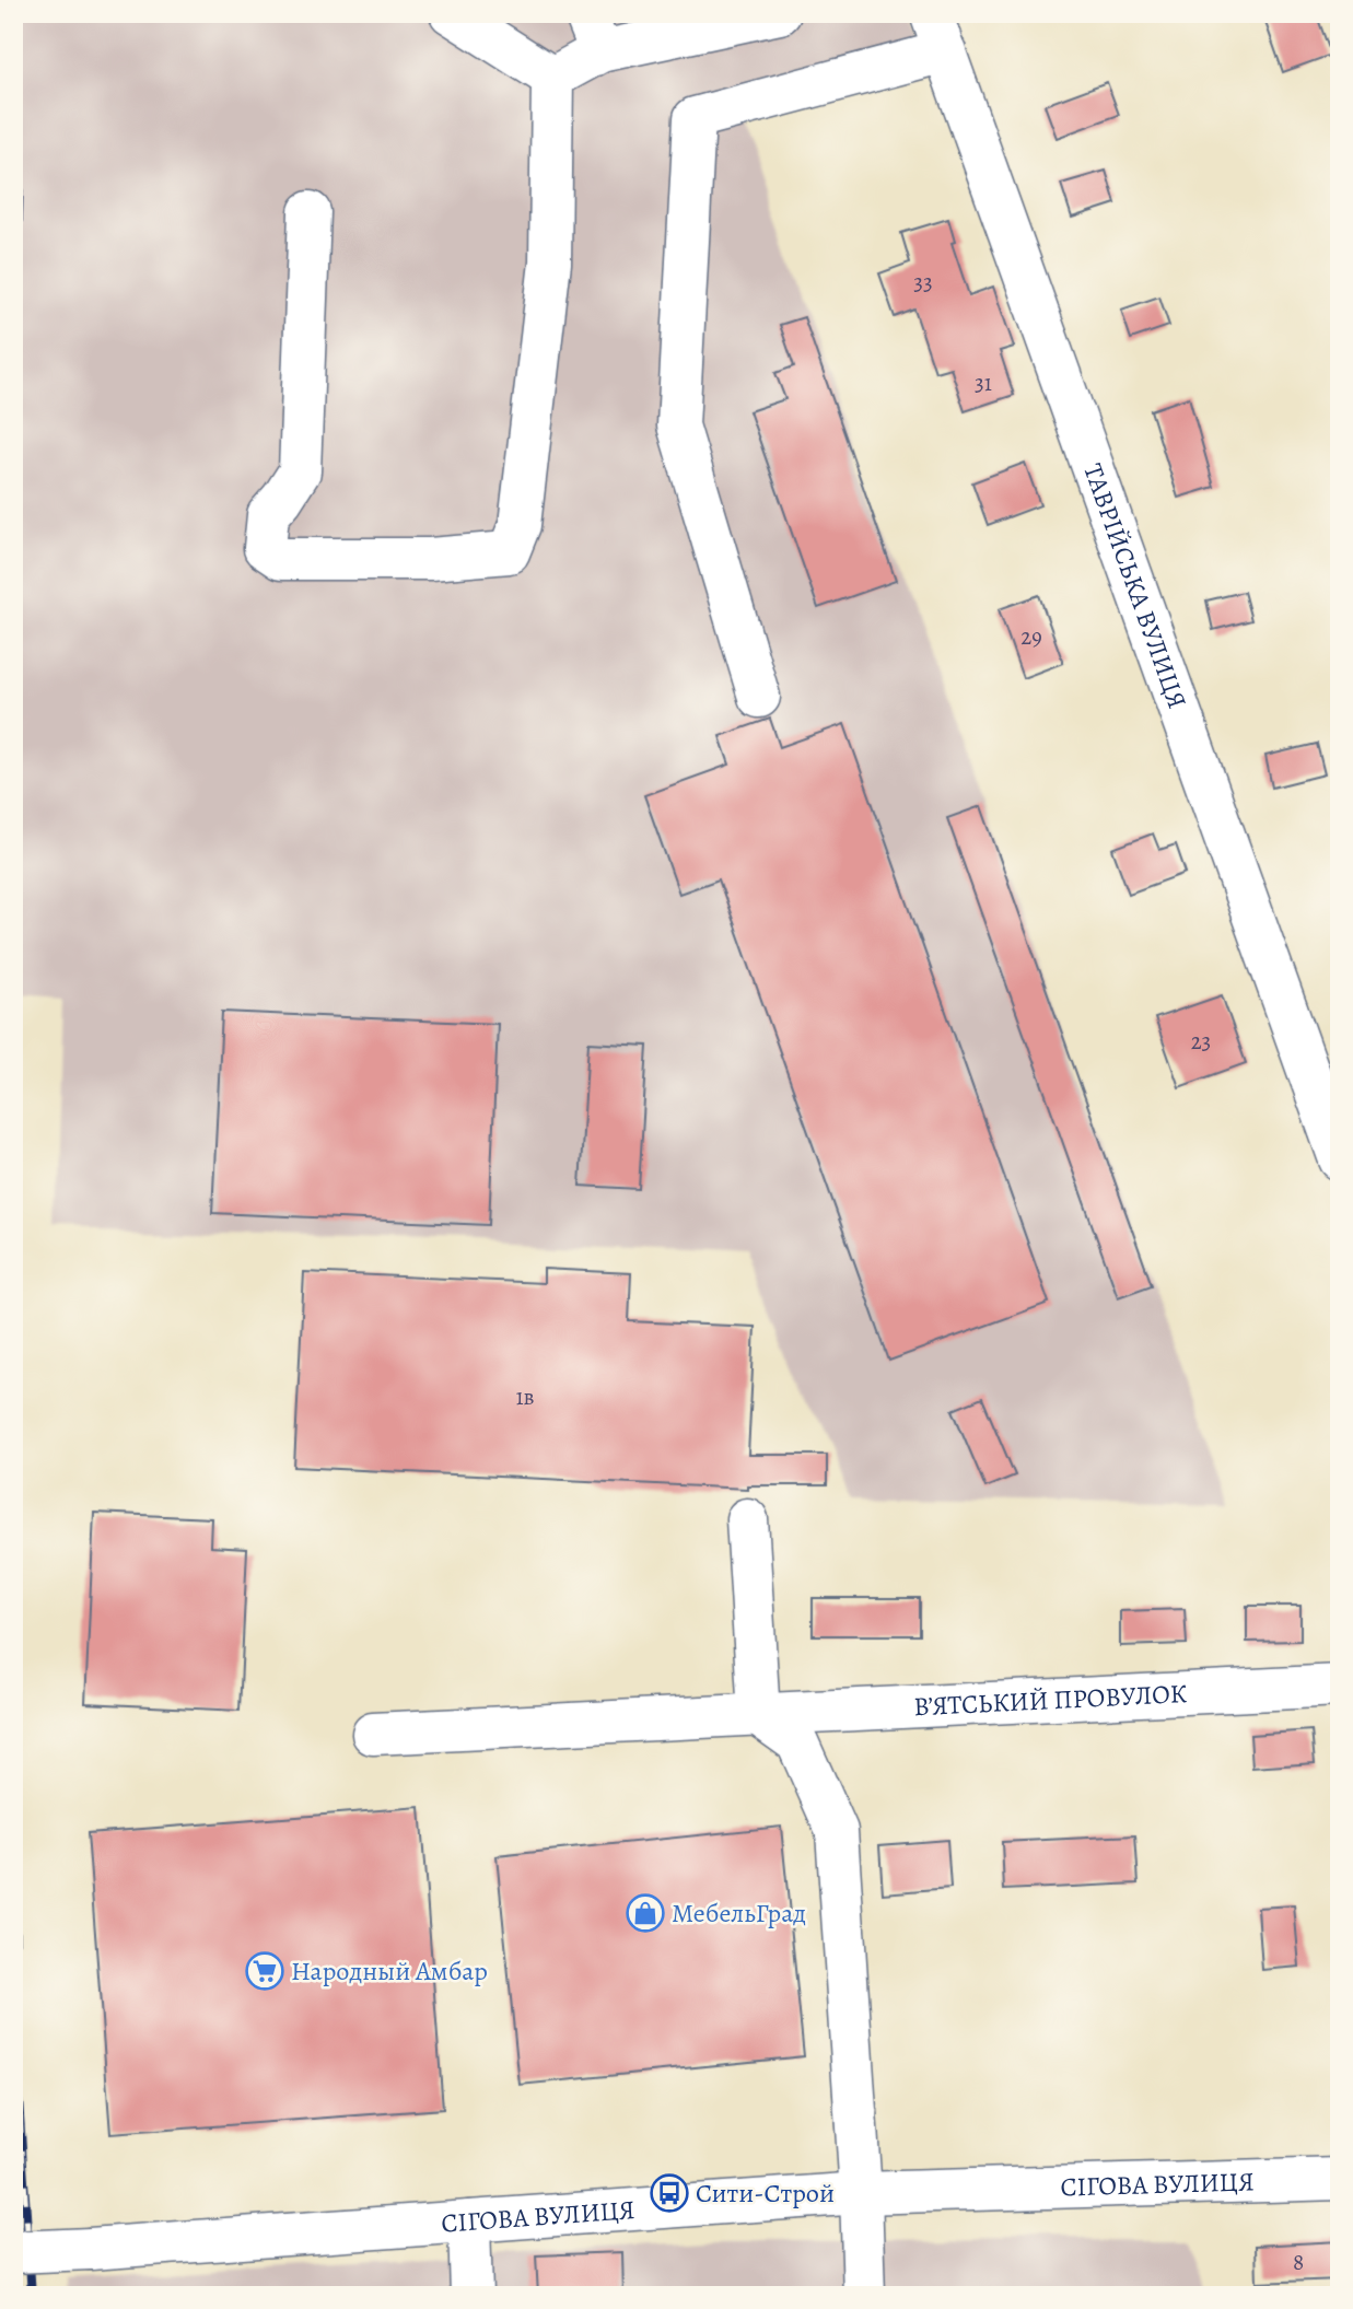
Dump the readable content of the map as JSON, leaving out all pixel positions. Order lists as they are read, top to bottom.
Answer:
{
  "streets": {
    "street": ["ТАВРІЙСЬКА ВУЛИЦЯ", "В’ЯТСЬКИЙ ПРОВУЛОК", "СІГОВА ВУЛИЦЯ"]
  },
  "places": {
    "shop": ["МебельГрад"],
    "supermarket": ["Народный Амбар"],
    "bus stop": ["Сити-Строй"]
  },
  "house_numbers": [
    "33",
    "31",
    "29",
    "23",
    "1в",
    "8"
  ]
}
